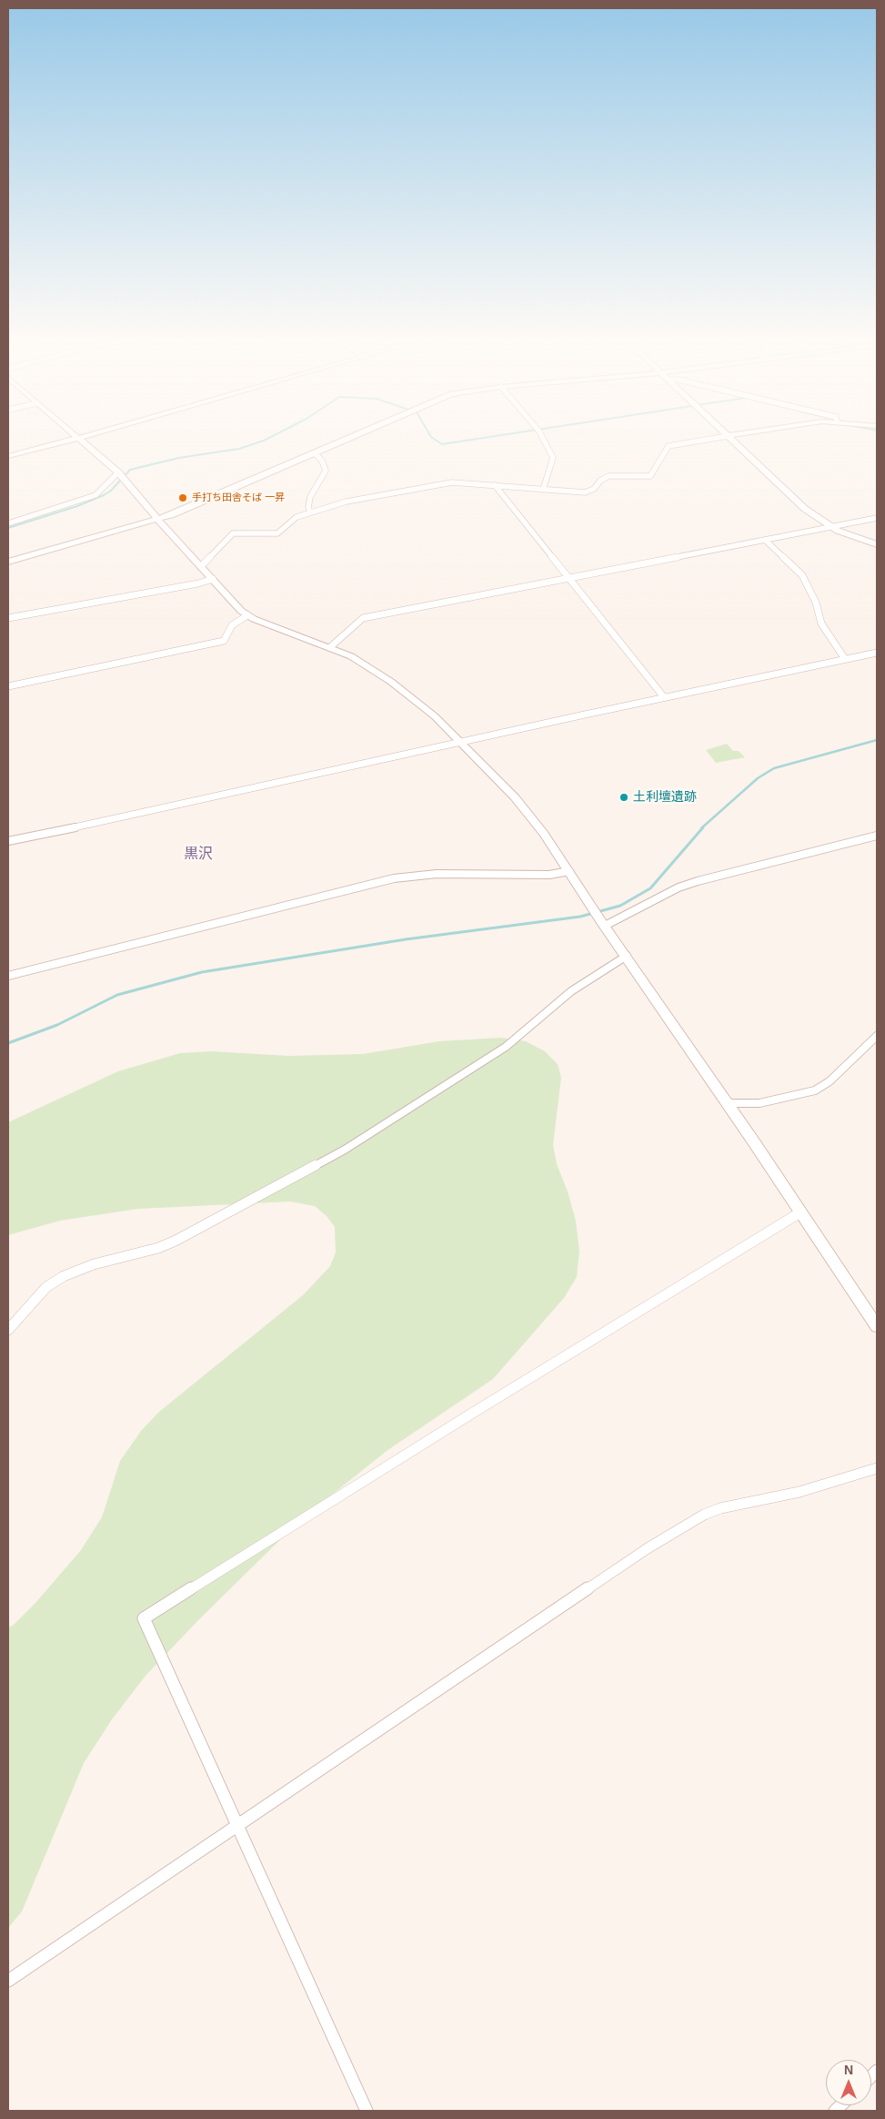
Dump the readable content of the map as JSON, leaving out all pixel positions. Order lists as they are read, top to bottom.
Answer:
{
  "districts": ["黒沢"],
  "places": ["手打ち田舎そば 一昇", "土利壇遺跡"],
  "north": "top"
}
